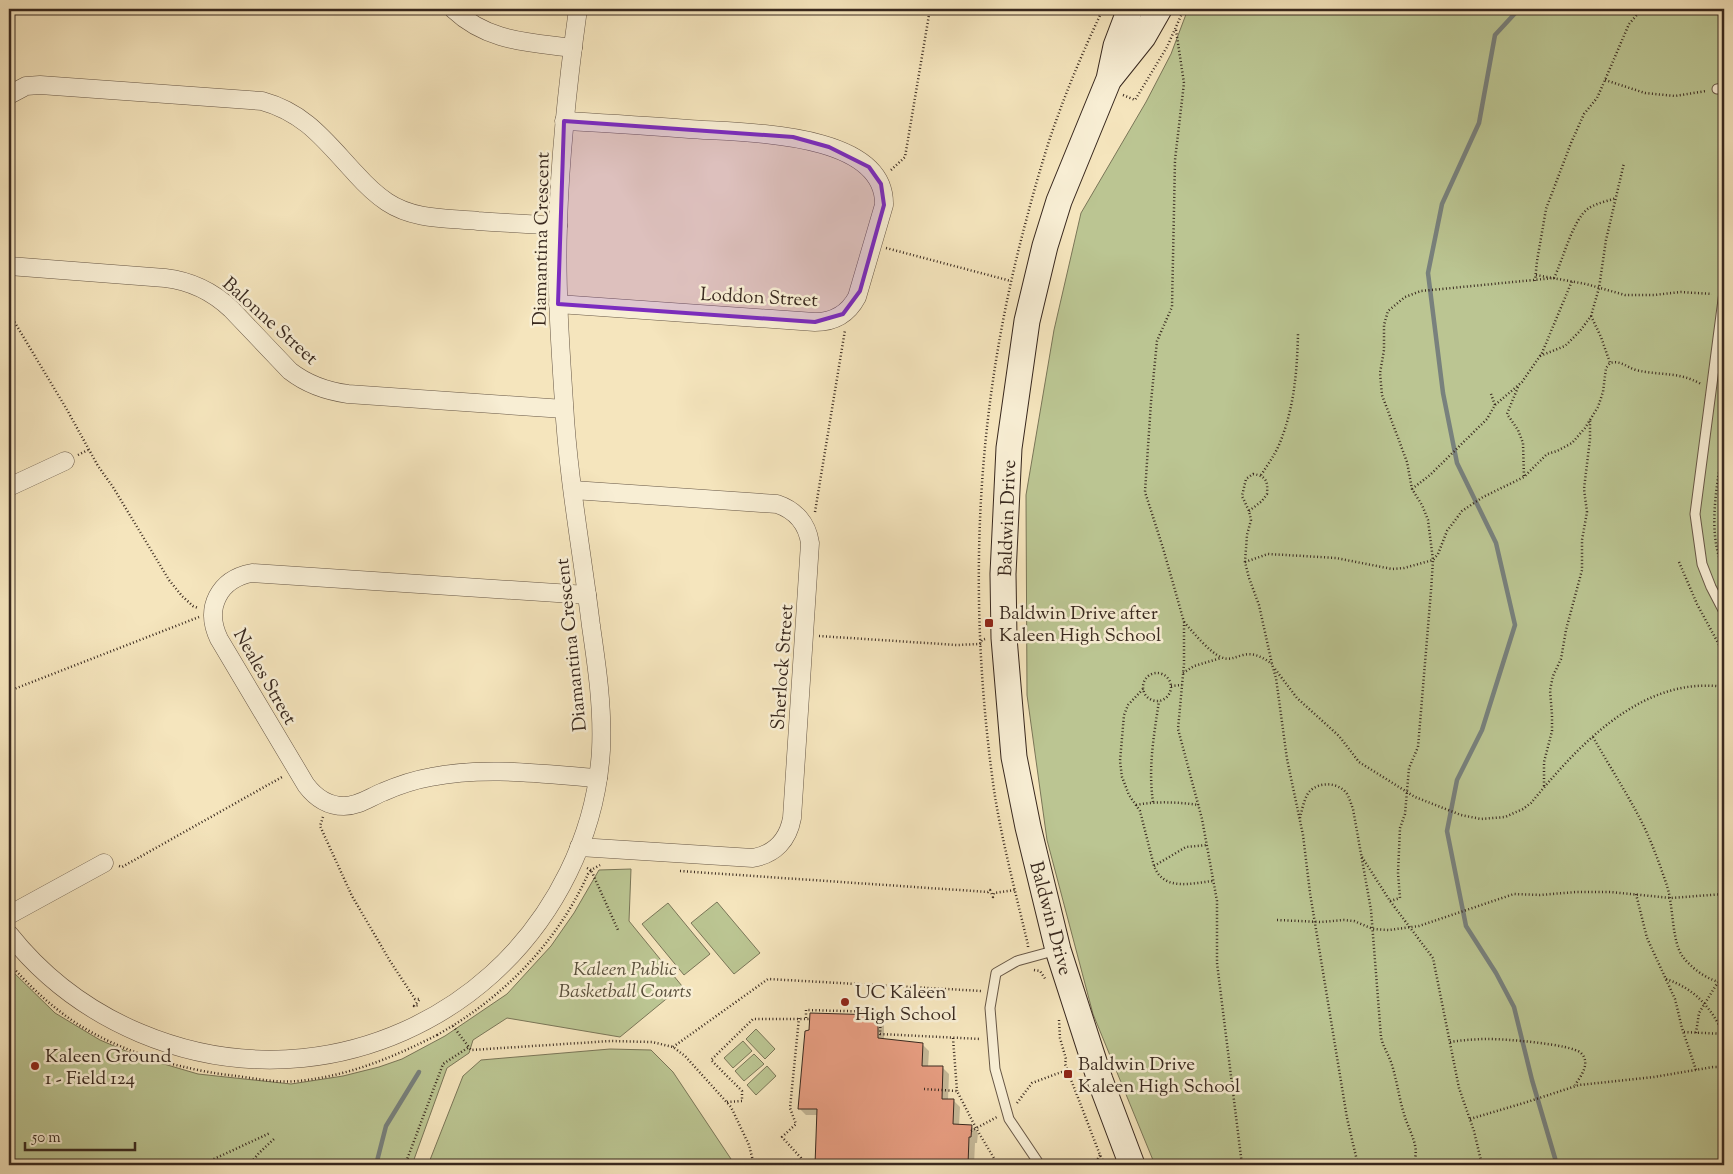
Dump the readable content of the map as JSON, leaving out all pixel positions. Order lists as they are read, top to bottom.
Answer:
{
  "streets": {
    "main road": ["Baldwin Drive"],
    "street": [
      "Diamantina Crescent",
      "Loddon Street",
      "Balonne Street",
      "Sherlock Street",
      "Neales Street"
    ]
  },
  "crossings": [
    ["Diamantina Crescent", "Loddon Street"],
    ["Diamantina Crescent", "Balonne Street"],
    ["Diamantina Crescent", "Sherlock Street"],
    ["Diamantina Crescent", "Neales Street"]
  ],
  "parks": ["Kaleen Public Basketball Courts"],
  "places": {
    "transit": ["Baldwin Drive after Kaleen High School", "Baldwin Drive Kaleen High School"],
    "other": ["UC Kaleen High School", "Kaleen Ground 1 - Field 124"]
  },
  "scale_bar": "50 m"
}
